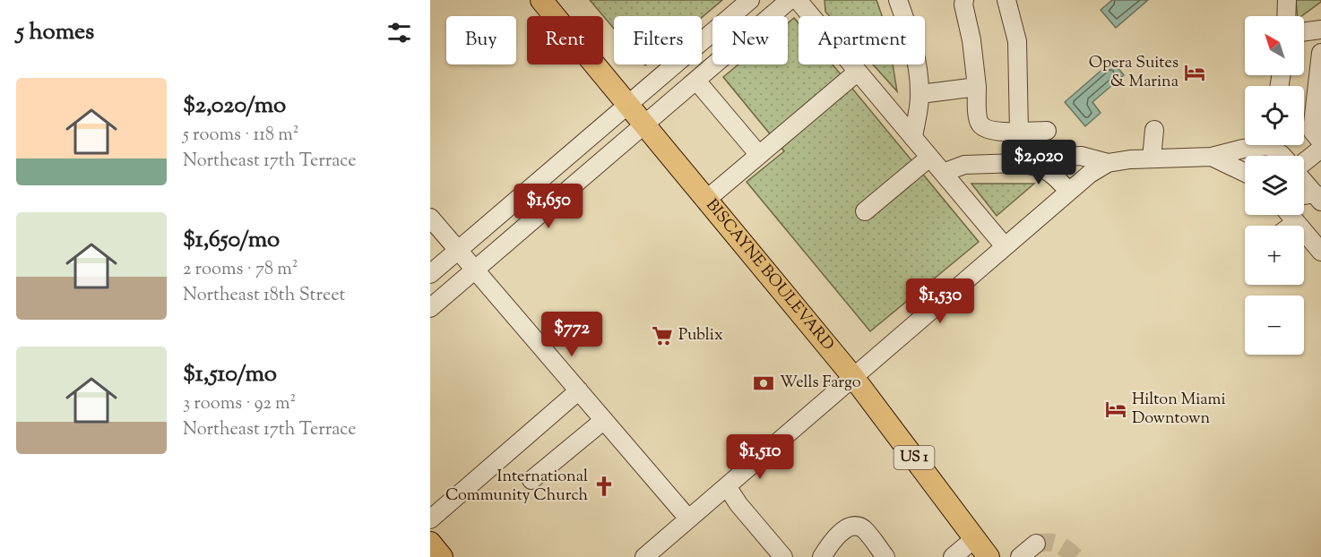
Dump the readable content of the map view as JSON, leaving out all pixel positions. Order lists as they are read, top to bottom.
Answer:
{
  "streets": {
    "main road": ["BISCAYNE BOULEVARD", "US 1"]
  },
  "places": {
    "hotel": ["Opera Suites & Marina", "Hilton Miami Downtown"],
    "supermarket": ["Publix"],
    "bank": ["Wells Fargo"],
    "church": ["International Community Church"]
  },
  "north": "top left",
  "page": {
    "heading": "5 homes",
    "map_buttons": ["+", "−"],
    "chip": [
      "Buy",
      "Rent",
      "Filters",
      "New",
      "Apartment"
    ],
    "list": [
      {
        "name": "$2,020/mo",
        "note": "5 rooms · 118 m² · Northeast 17th Terrace"
      },
      {
        "name": "$1,650/mo",
        "note": "2 rooms · 78 m² · Northeast 18th Street"
      },
      {
        "name": "$1,510/mo",
        "note": "3 rooms · 92 m² · Northeast 17th Terrace"
      }
    ],
    "price": [
      "$2,020",
      "$1,650",
      "$1,530",
      "$772",
      "$1,510"
    ]
  }
}
